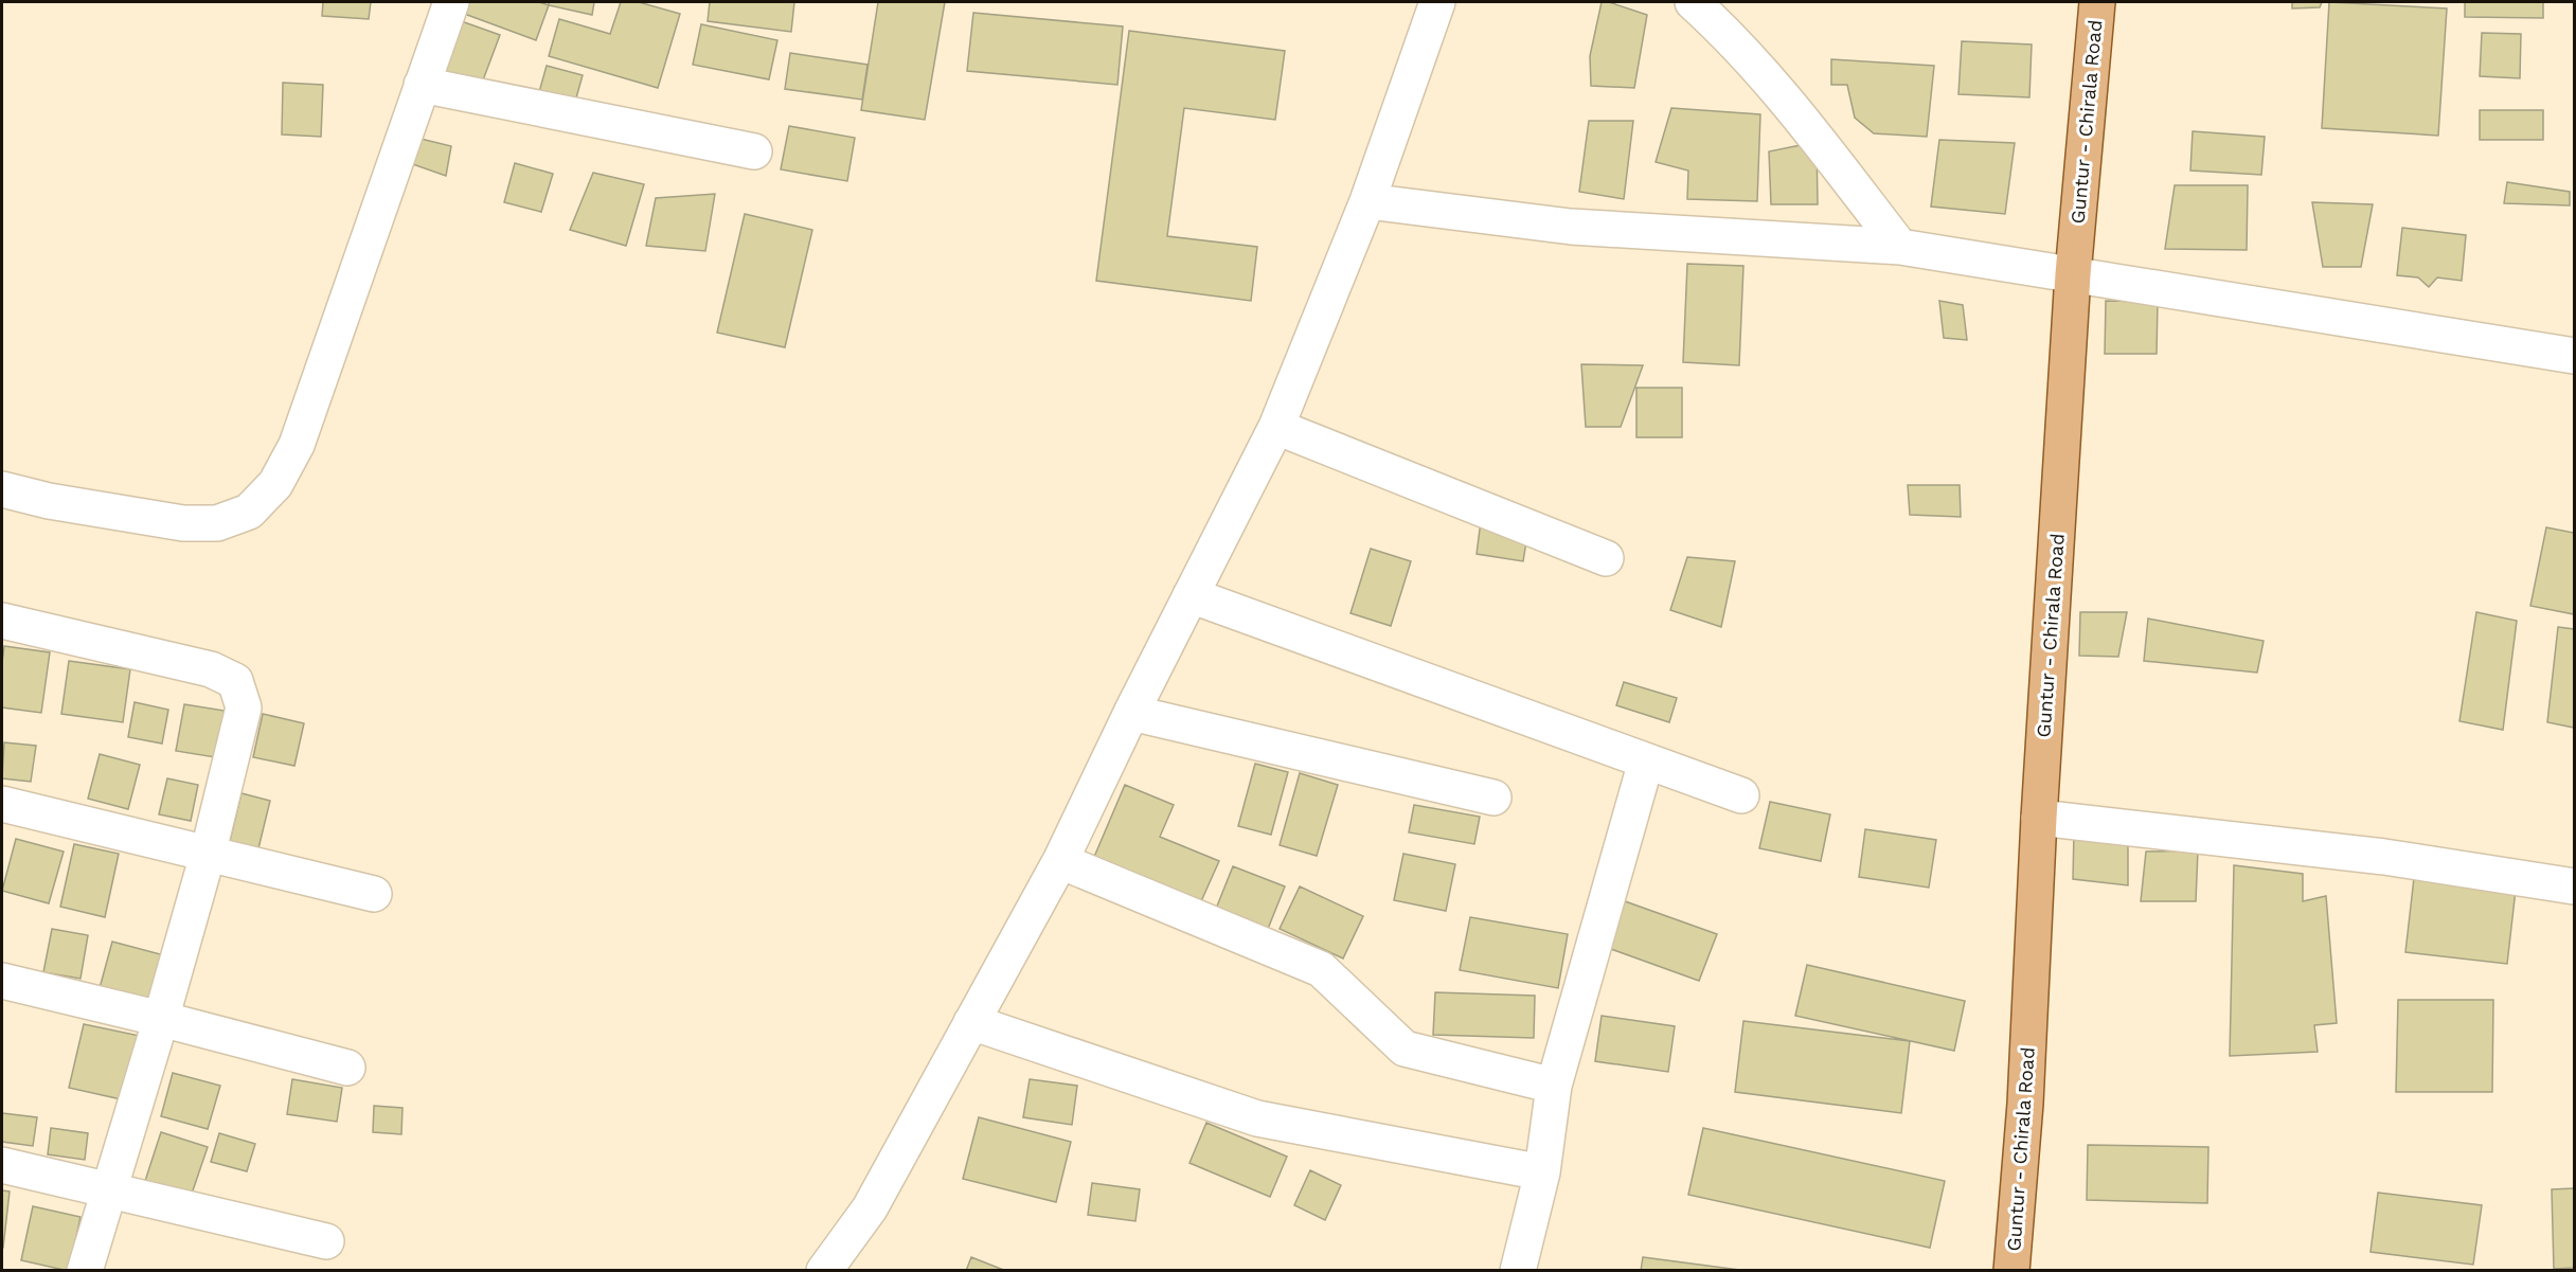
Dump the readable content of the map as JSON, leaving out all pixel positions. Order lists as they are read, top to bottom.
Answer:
{
  "streets": {
    "main road": ["Guntur - Chirala Road"]
  }
}
